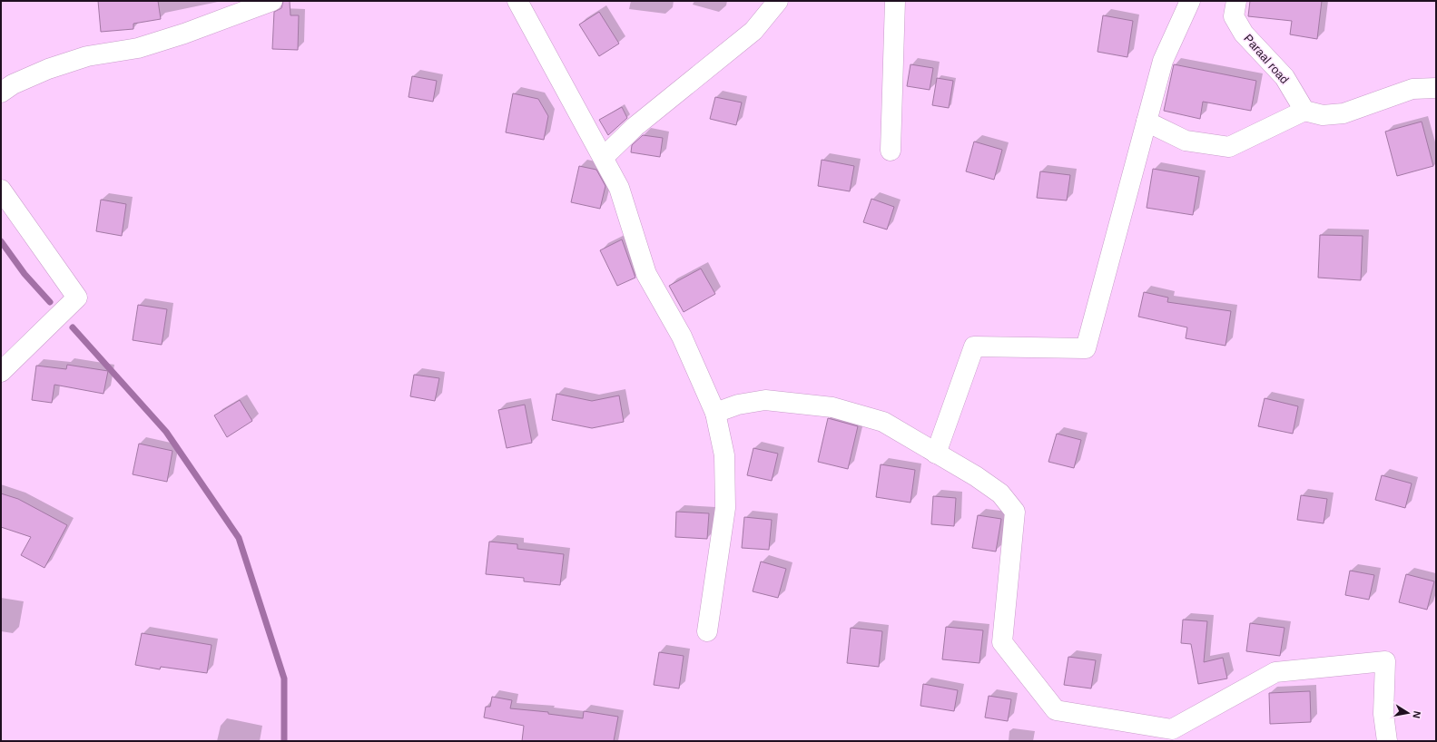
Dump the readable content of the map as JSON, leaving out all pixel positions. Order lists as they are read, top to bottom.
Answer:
{
  "streets": {
    "street": ["Paraal road"]
  },
  "north": "right"
}
